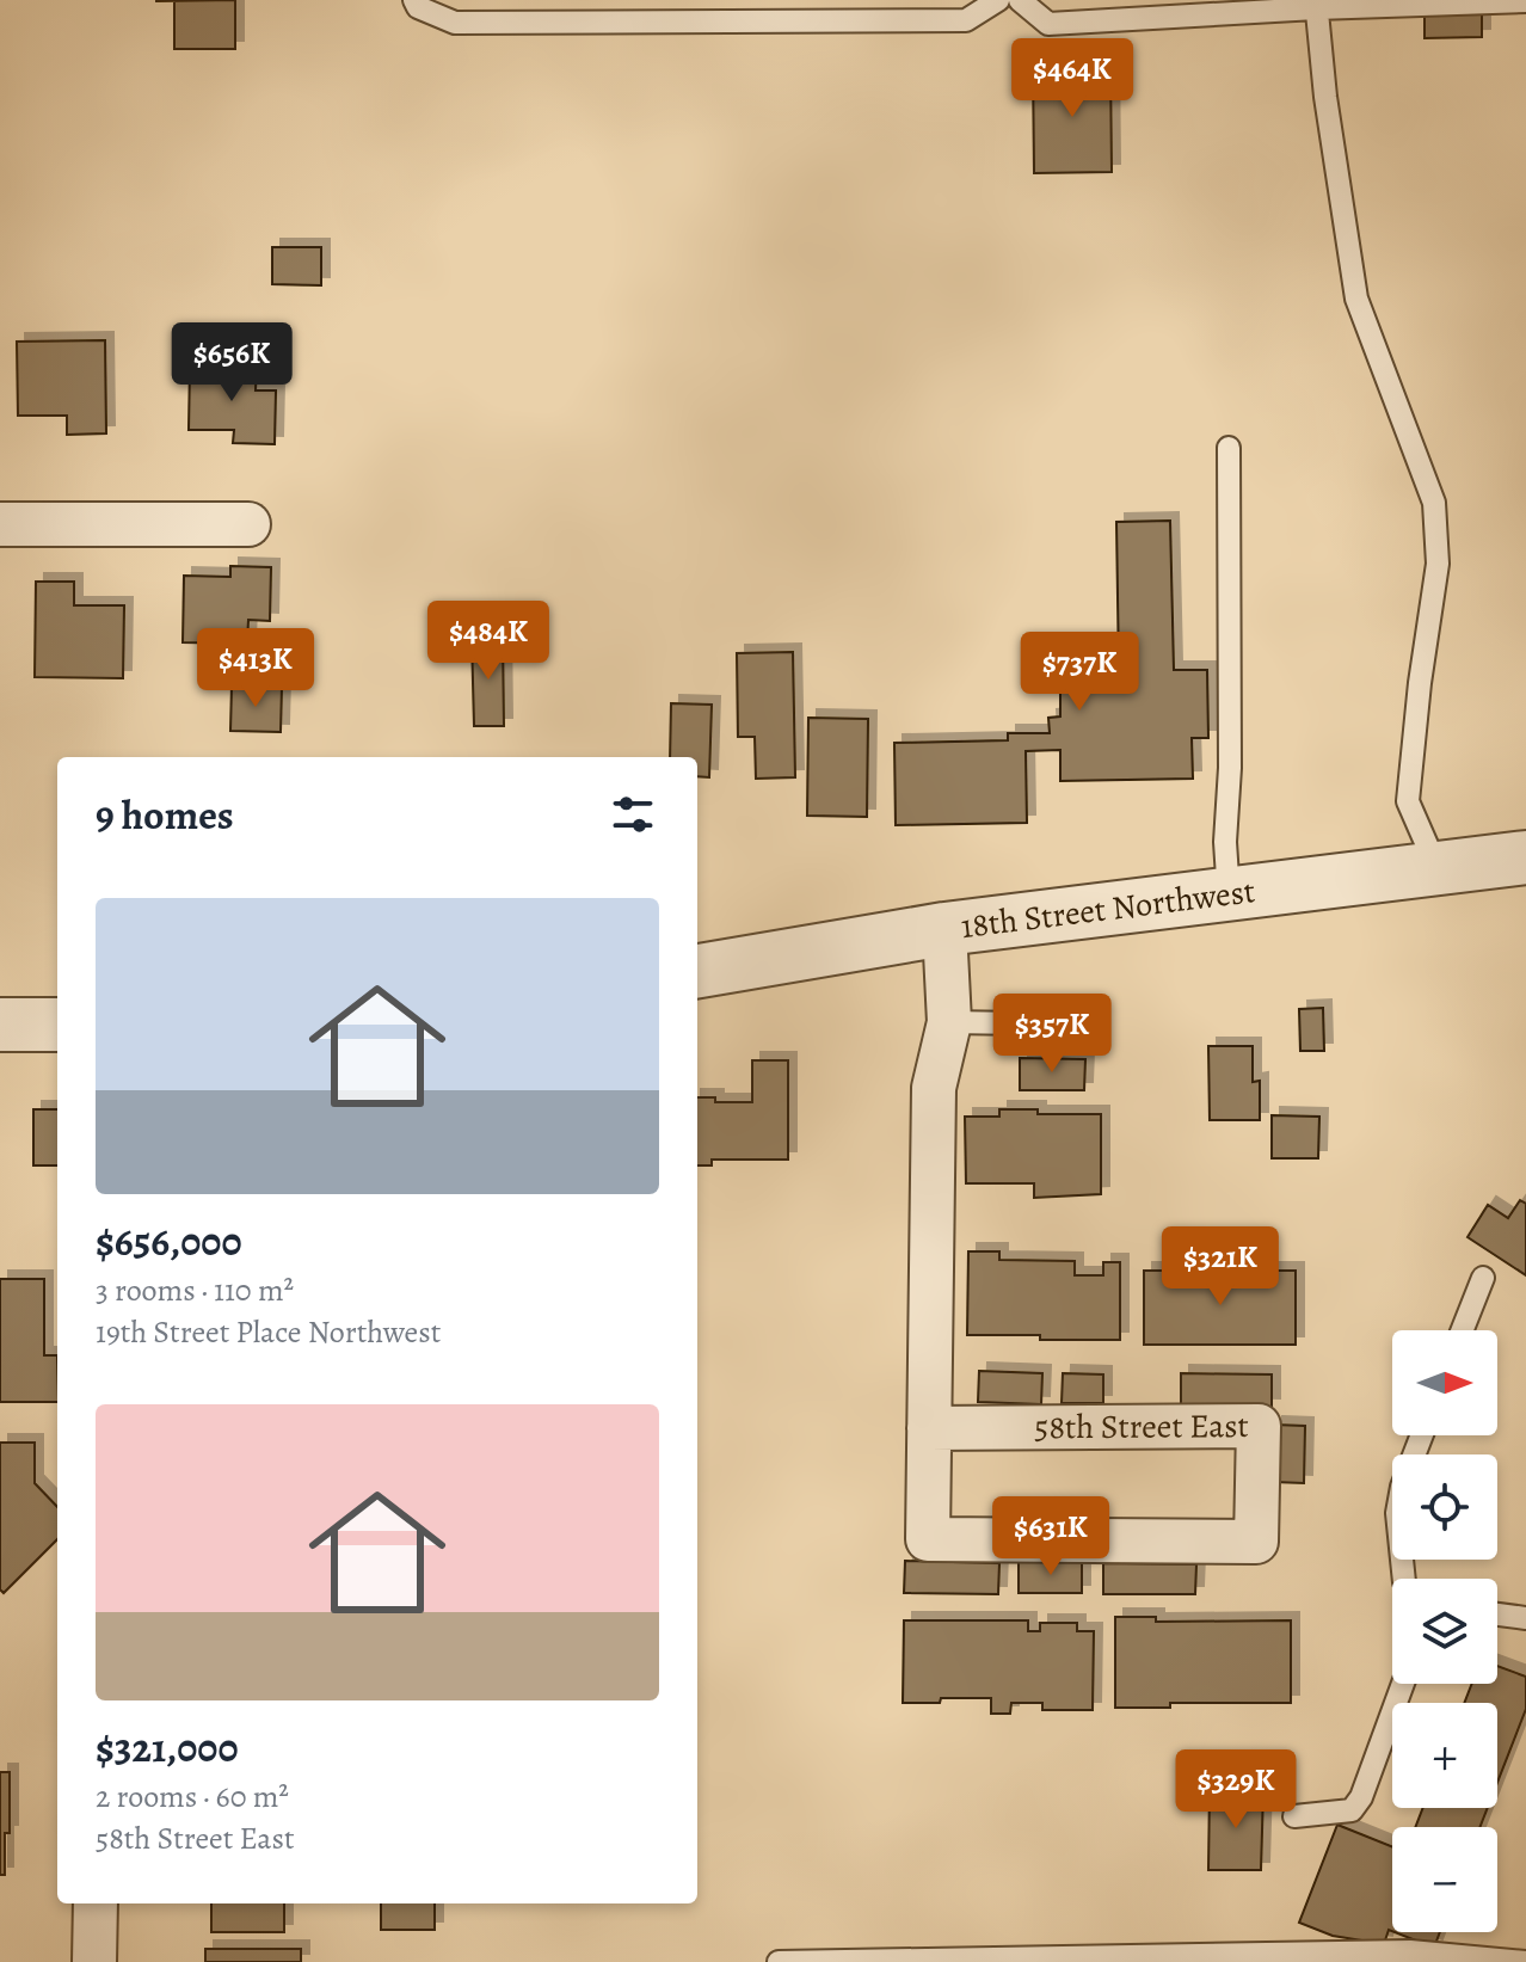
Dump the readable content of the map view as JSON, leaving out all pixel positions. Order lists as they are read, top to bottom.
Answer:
{
  "streets": {
    "street": ["18th Street Northwest", "58th Street East"]
  },
  "crossings": [
    ["18th Street Northwest", "58th Street East"]
  ],
  "north": "right",
  "page": {
    "price": [
      "$464K",
      "$656K",
      "$484K",
      "$413K",
      "$737K",
      "$357K",
      "$321K",
      "$631K",
      "$329K"
    ],
    "heading": "9 homes",
    "list": [
      {
        "name": "$656,000",
        "note": "3 rooms · 110 m² · 19th Street Place Northwest"
      },
      {
        "name": "$321,000",
        "note": "2 rooms · 60 m² · 58th Street East"
      }
    ],
    "map_buttons": ["+", "−"]
  }
}
